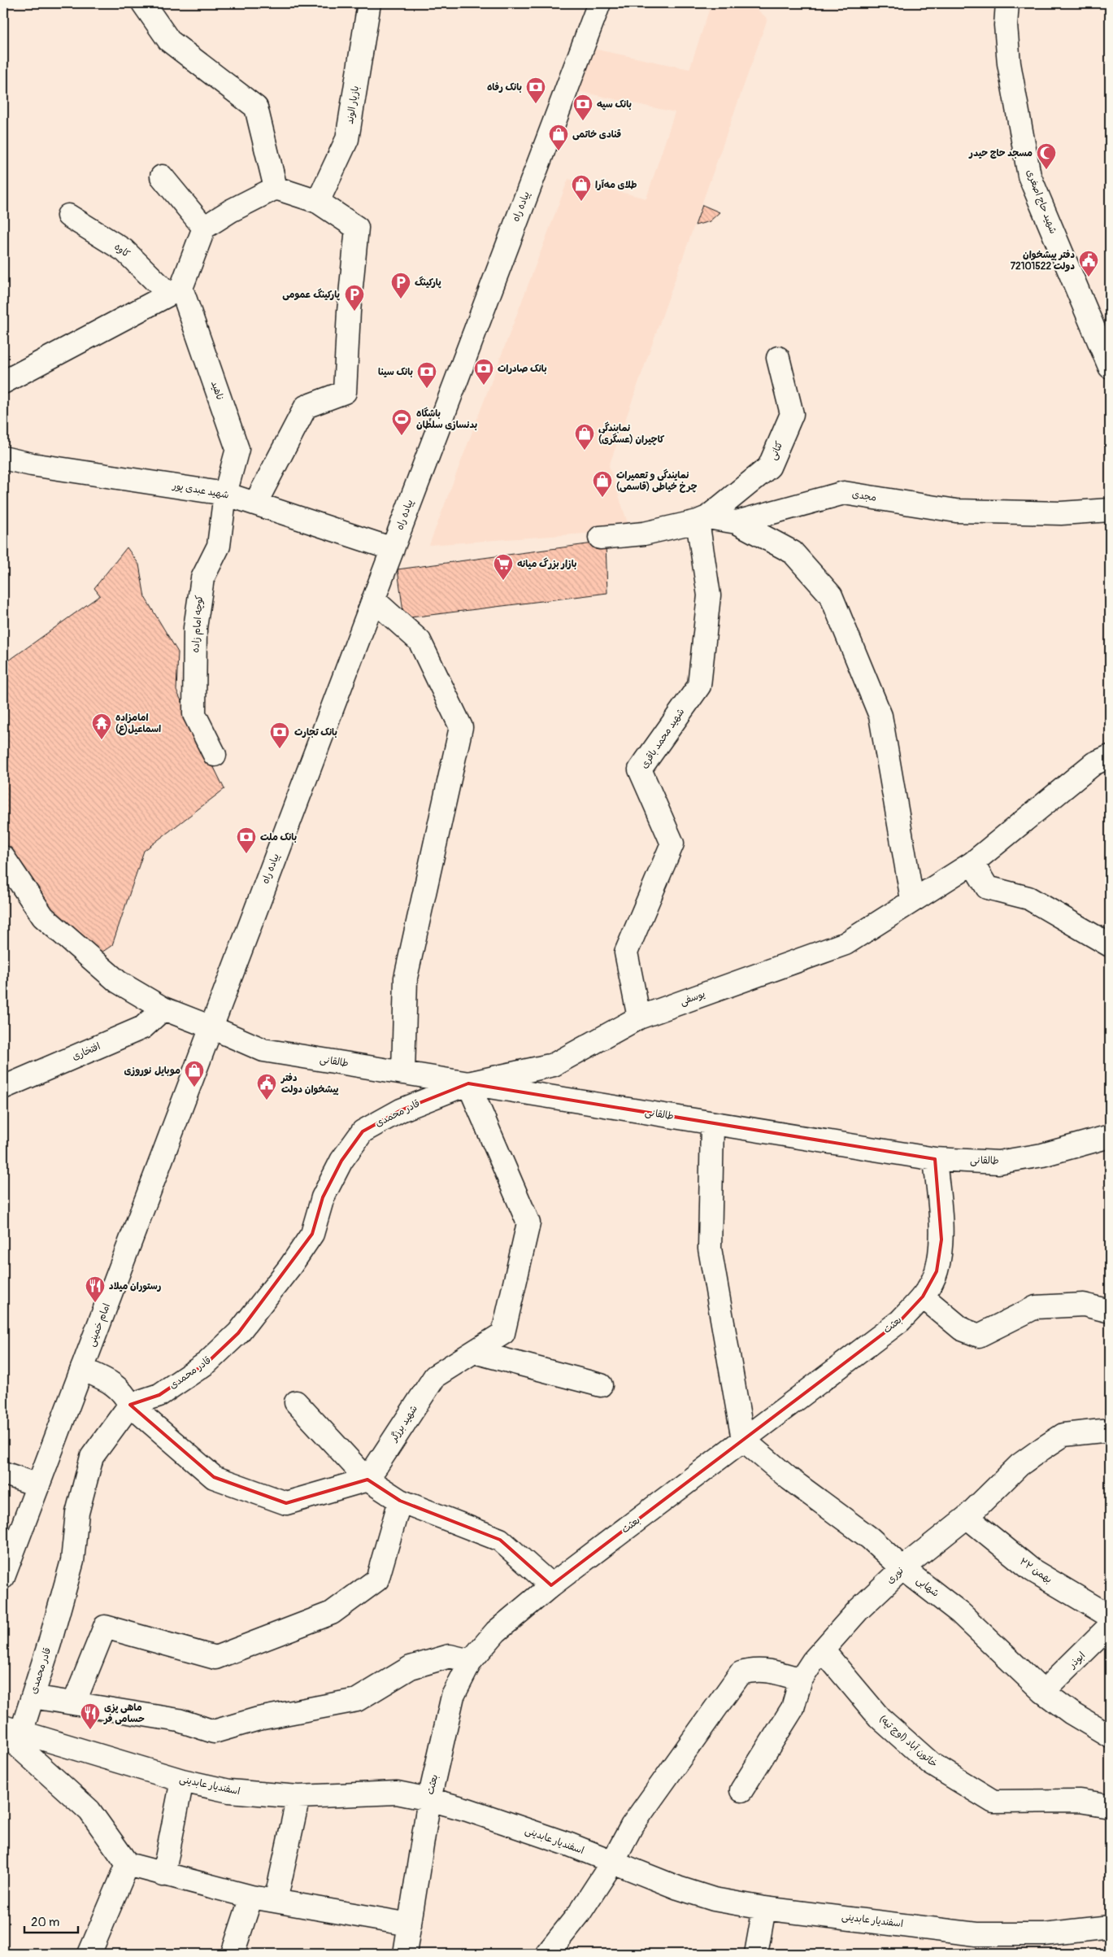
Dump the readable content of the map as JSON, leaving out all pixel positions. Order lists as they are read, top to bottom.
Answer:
{
  "streets": {
    "street": [
      "بازیار الوند",
      "شهید حاج اصغری",
      "پیاده راه",
      "کاوه",
      "ناهید",
      "کتانی",
      "شهید عبدی پور",
      "مجدی",
      "کوچه امام زاده",
      "شهید محمد باقری",
      "یوسفی",
      "افتخاری",
      "طالقانی",
      "قادر محمدی",
      "امام خمینی",
      "بعثت",
      "شهید برزگر",
      "۲۲ بهمن",
      "نوری",
      "شهابی",
      "ابوذر",
      "خاتون آباد (اوچ تپه)",
      "اسفندیار عابدینی"
    ]
  },
  "crossings": [
    ["پیاده راه", "شهید عبدی پور"],
    ["پیاده راه", "طالقانی"],
    ["پیاده راه", "امام خمینی"],
    ["کاوه", "ناهید"],
    ["ناهید", "شهید عبدی پور"],
    ["ناهید", "کوچه امام زاده"],
    ["کتانی", "مجدی"],
    ["کتانی", "شهید محمد باقری"],
    ["شهید عبدی پور", "کوچه امام زاده"],
    ["مجدی", "شهید محمد باقری"],
    ["شهید محمد باقری", "یوسفی"],
    ["یوسفی", "طالقانی"],
    ["یوسفی", "قادر محمدی"],
    ["یوسفی", "شهید برزگر"],
    ["افتخاری", "طالقانی"],
    ["طالقانی", "قادر محمدی"],
    ["طالقانی", "امام خمینی"],
    ["طالقانی", "بعثت"],
    ["طالقانی", "شهید برزگر"],
    ["قادر محمدی", "شهید برزگر"],
    ["قادر محمدی", "اسفندیار عابدینی"],
    ["بعثت", "شهابی"],
    ["بعثت", "اسفندیار عابدینی"],
    ["۲۲ بهمن", "نوری"],
    ["نوری", "شهابی"],
    ["نوری", "خاتون آباد (اوچ تپه)"],
    ["شهابی", "ابوذر"]
  ],
  "places": {
    "bank": [
      "بانک رفاه",
      "بانک سپه",
      "بانک صادرات",
      "بانک سینا",
      "بانک تجارت",
      "بانک ملت"
    ],
    "shop": [
      "قنادی خاتمی",
      "طلای مه‌آرا",
      "نمایندگی کاچیران (عسگری)",
      "نمایندگی و تعمیرات چرخ خیاطی (قاسمی)",
      "موبایل نوروزی"
    ],
    "mosque": ["مسجد حاج حیدر"],
    "public building": ["دفتر پیشخوان دولت 72101522", "دفتر پیشخوان دولت"],
    "parking": ["پارکینگ", "پارکینگ عمومی"],
    "sports": ["باشگاه بدنسازی سلطان"],
    "supermarket": ["بازار بزرگ میانه"],
    "temple": ["امامزاده اسماعیل(ع)"],
    "restaurant": ["رستوران میلاد", "ماهی پزی حسامی فر"]
  },
  "scale_bar": "20 m"
}
